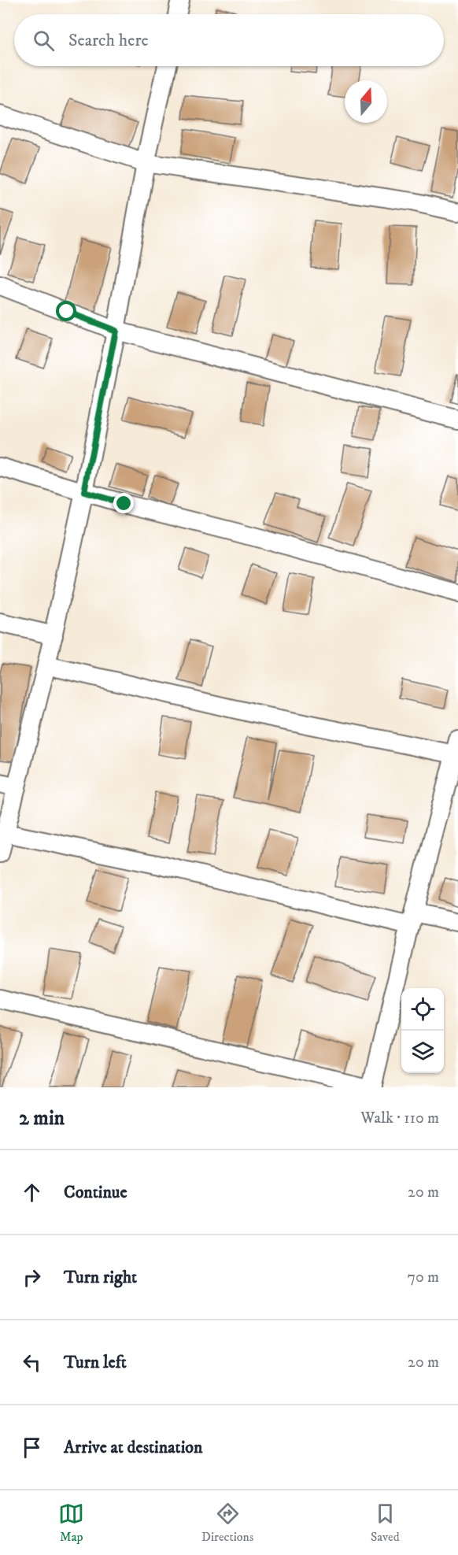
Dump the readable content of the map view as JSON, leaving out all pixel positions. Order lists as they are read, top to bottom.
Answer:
{
  "north": "top",
  "page": {
    "search": "Search here",
    "heading": ["2 min", "Walk · 110 m"],
    "list": [
      ["Continue", "20 m"],
      ["Turn right", "70 m"],
      ["Turn left", "20 m"],
      "Arrive at destination"
    ],
    "nav": ["Map", "Directions", "Saved"]
  }
}
